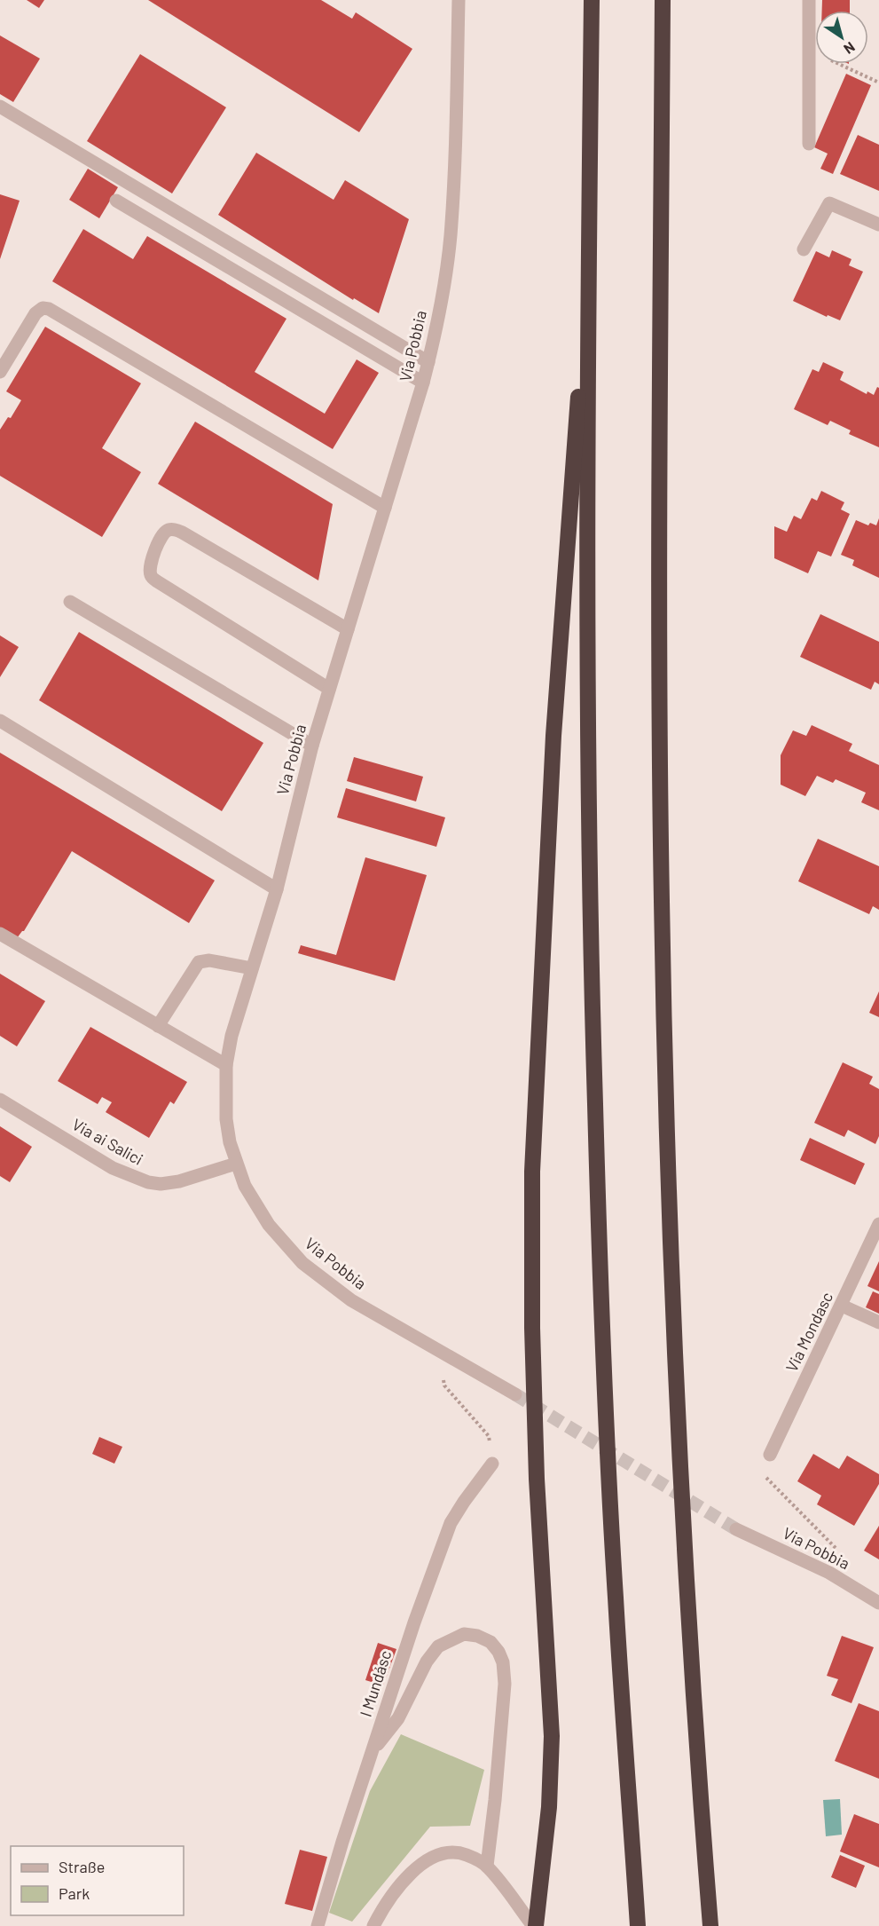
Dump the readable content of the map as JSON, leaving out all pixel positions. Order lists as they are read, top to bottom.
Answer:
{
  "streets": {
    "street": [
      "Via Pobbia",
      "Via ai Salici",
      "Via Mondasc",
      "I Mundásc"
    ]
  },
  "crossings": [
    ["Via Pobbia", "Via ai Salici"]
  ],
  "legend": ["Straße", "Park"],
  "north": "bottom right"
}
